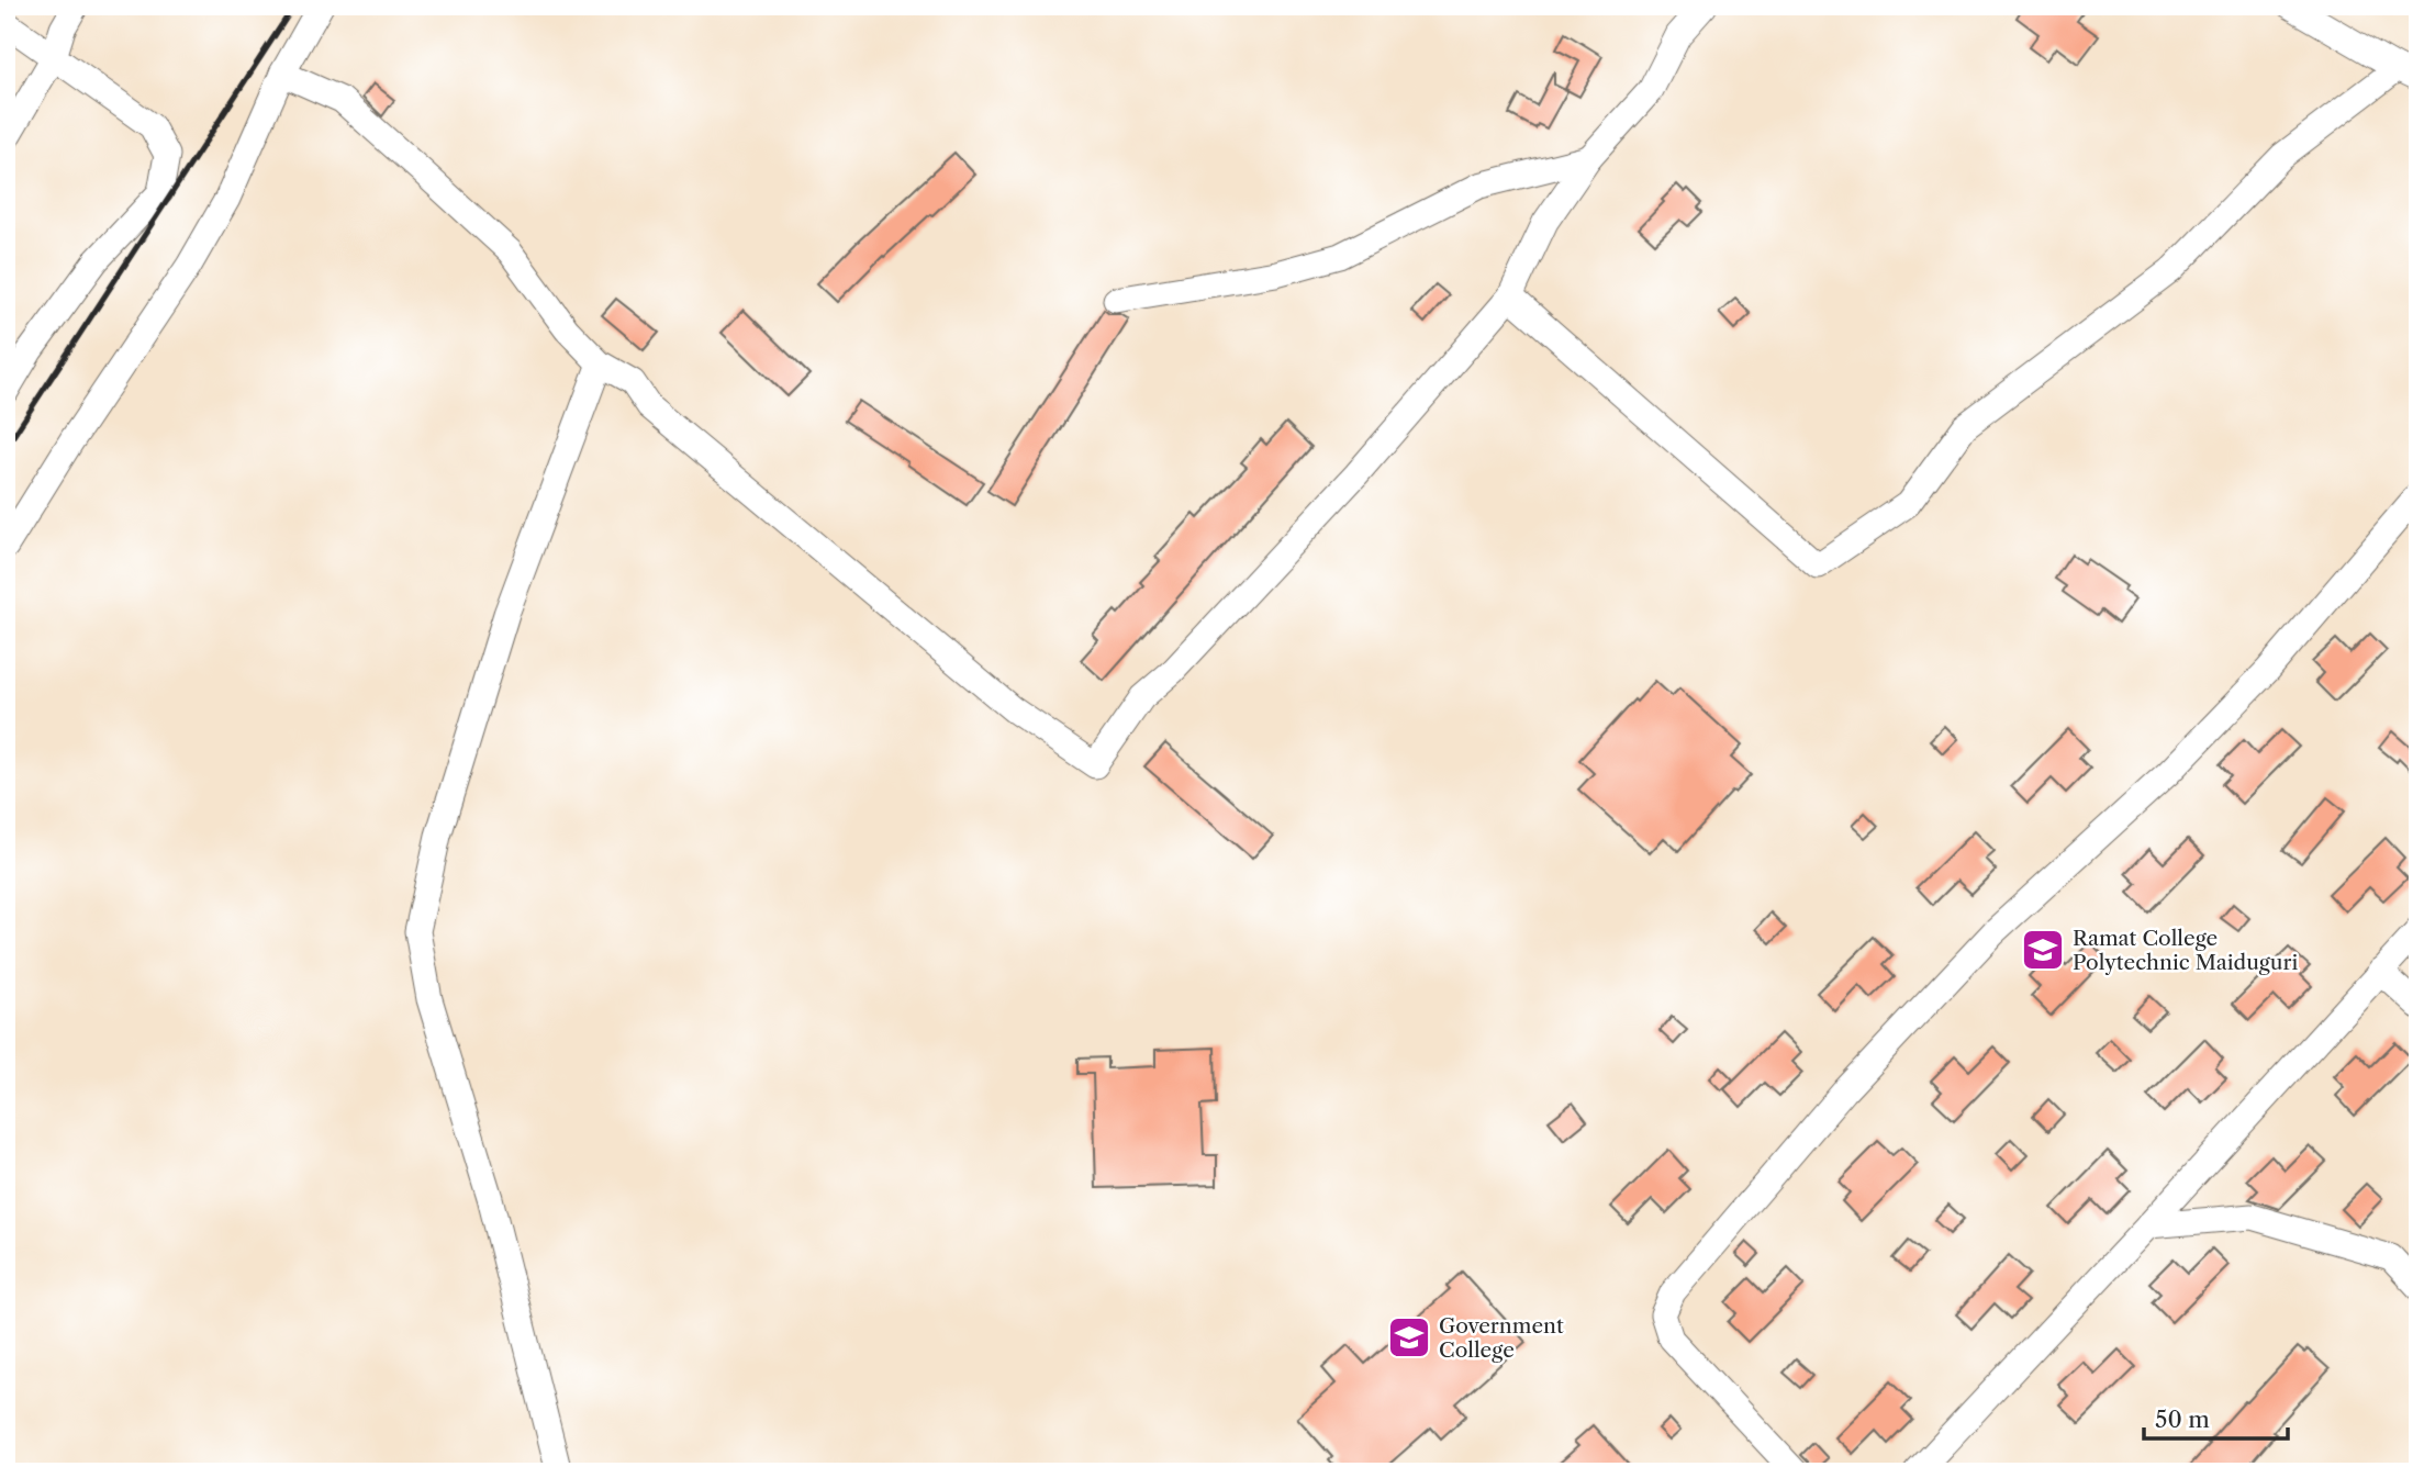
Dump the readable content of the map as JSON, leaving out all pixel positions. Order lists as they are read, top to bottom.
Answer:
{
  "places": {
    "school or university": ["Ramat College Polytechnic Maiduguri", "Government College"]
  },
  "scale_bar": "50 m"
}
